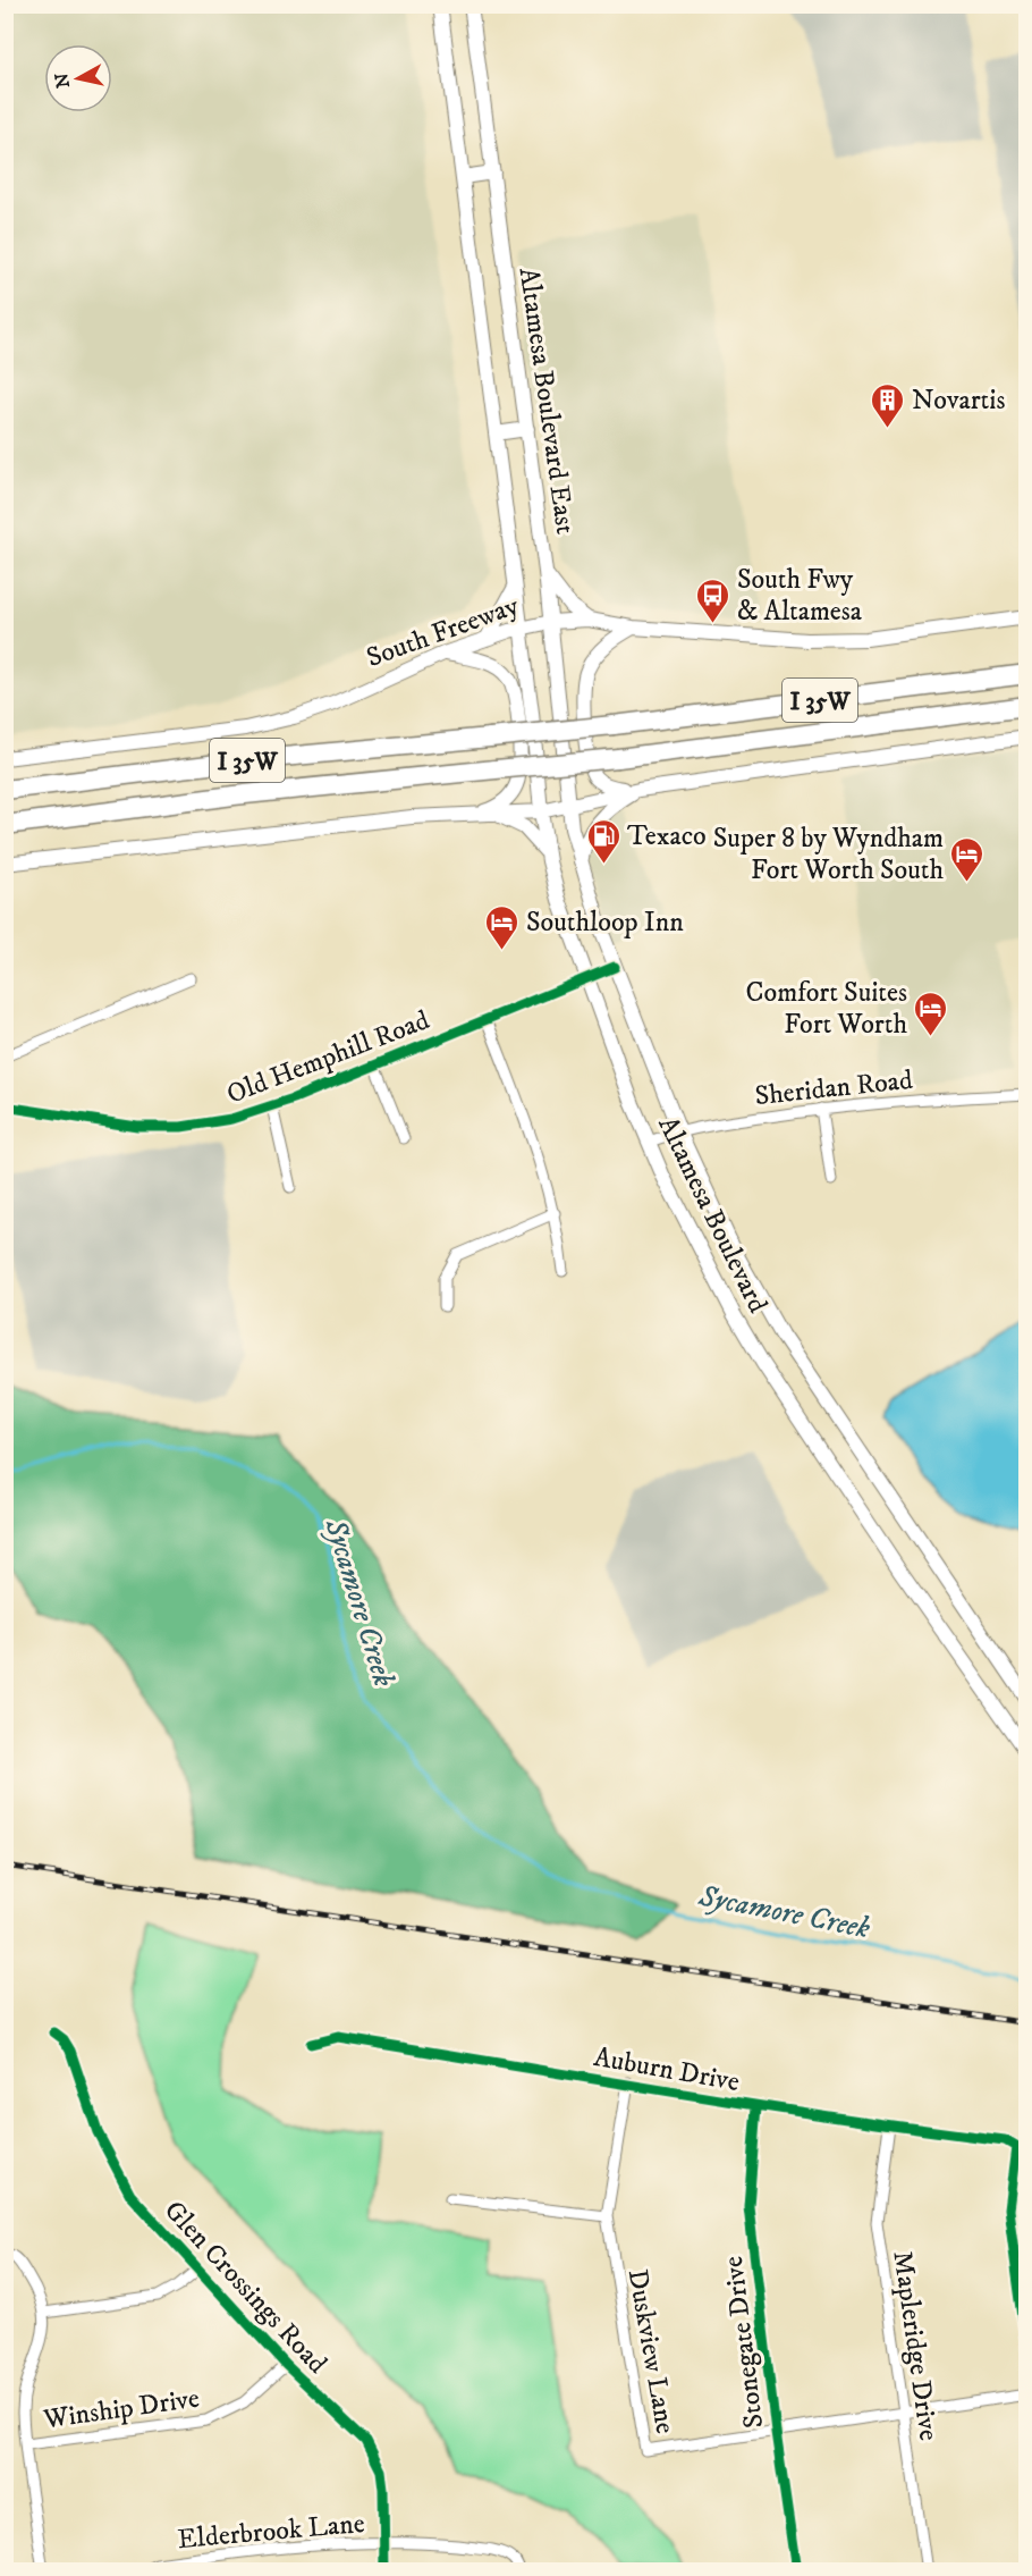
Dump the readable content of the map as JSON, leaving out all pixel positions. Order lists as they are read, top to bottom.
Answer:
{
  "streets": {
    "highway": ["I 35W"],
    "main road": ["Altamesa Boulevard East", "South Freeway", "Altamesa Boulevard"],
    "street": [
      "Old Hemphill Road",
      "Sheridan Road",
      "Auburn Drive",
      "Glen Crossings Road",
      "Stonegate Drive",
      "Mapleridge Drive",
      "Duskview Lane",
      "Winship Drive",
      "Elderbrook Lane"
    ]
  },
  "crossings": [
    ["Altamesa Boulevard East", "South Freeway"],
    ["Altamesa Boulevard East", "Altamesa Boulevard"],
    ["South Freeway", "Altamesa Boulevard"],
    ["Old Hemphill Road", "Altamesa Boulevard"],
    ["Sheridan Road", "Altamesa Boulevard"],
    ["Auburn Drive", "Stonegate Drive"],
    ["Auburn Drive", "Mapleridge Drive"],
    ["Auburn Drive", "Duskview Lane"],
    ["Glen Crossings Road", "Winship Drive"],
    ["Glen Crossings Road", "Elderbrook Lane"],
    ["Stonegate Drive", "Duskview Lane"],
    ["Mapleridge Drive", "Duskview Lane"]
  ],
  "water": ["Sycamore Creek"],
  "places": {
    "building": ["Novartis"],
    "bus stop": ["South Fwy & Altamesa"],
    "fuel station": ["Texaco"],
    "hotel": ["Super 8 by Wyndham Fort Worth South", "Southloop Inn", "Comfort Suites Fort Worth"]
  },
  "north": "left"
}
